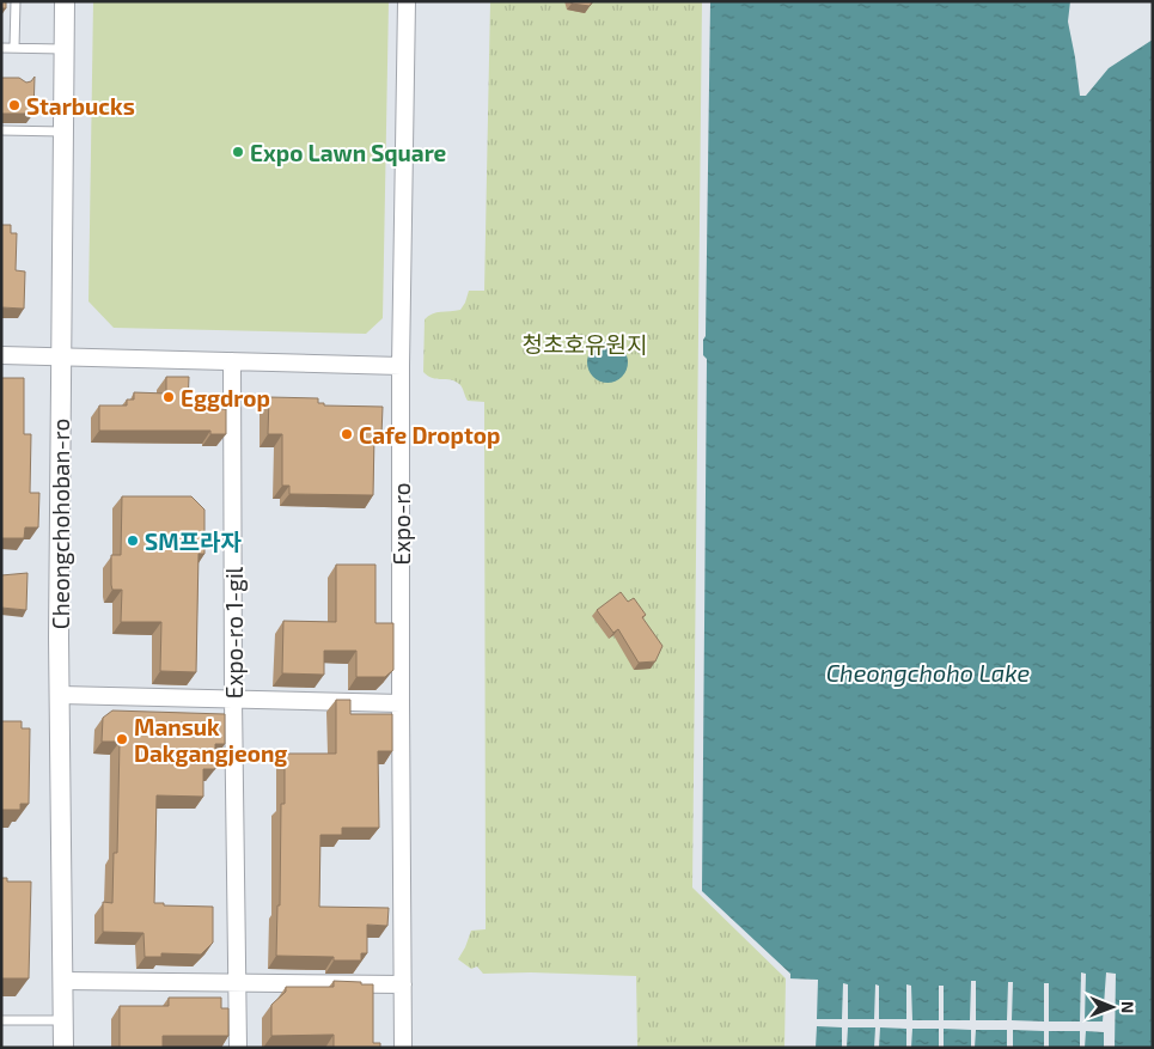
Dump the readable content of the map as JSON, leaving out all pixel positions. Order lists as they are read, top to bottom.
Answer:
{
  "streets": {
    "street": ["Cheongchohoban-ro", "Expo-ro", "Expo-ro 1-gil"]
  },
  "water": ["Cheongchoho Lake"],
  "parks": ["청초호유원지"],
  "places": [
    "Starbucks",
    "Expo Lawn Square",
    "Eggdrop",
    "Cafe Droptop",
    "SM프라자",
    "Mansuk Dakgangjeong"
  ],
  "north": "right"
}
